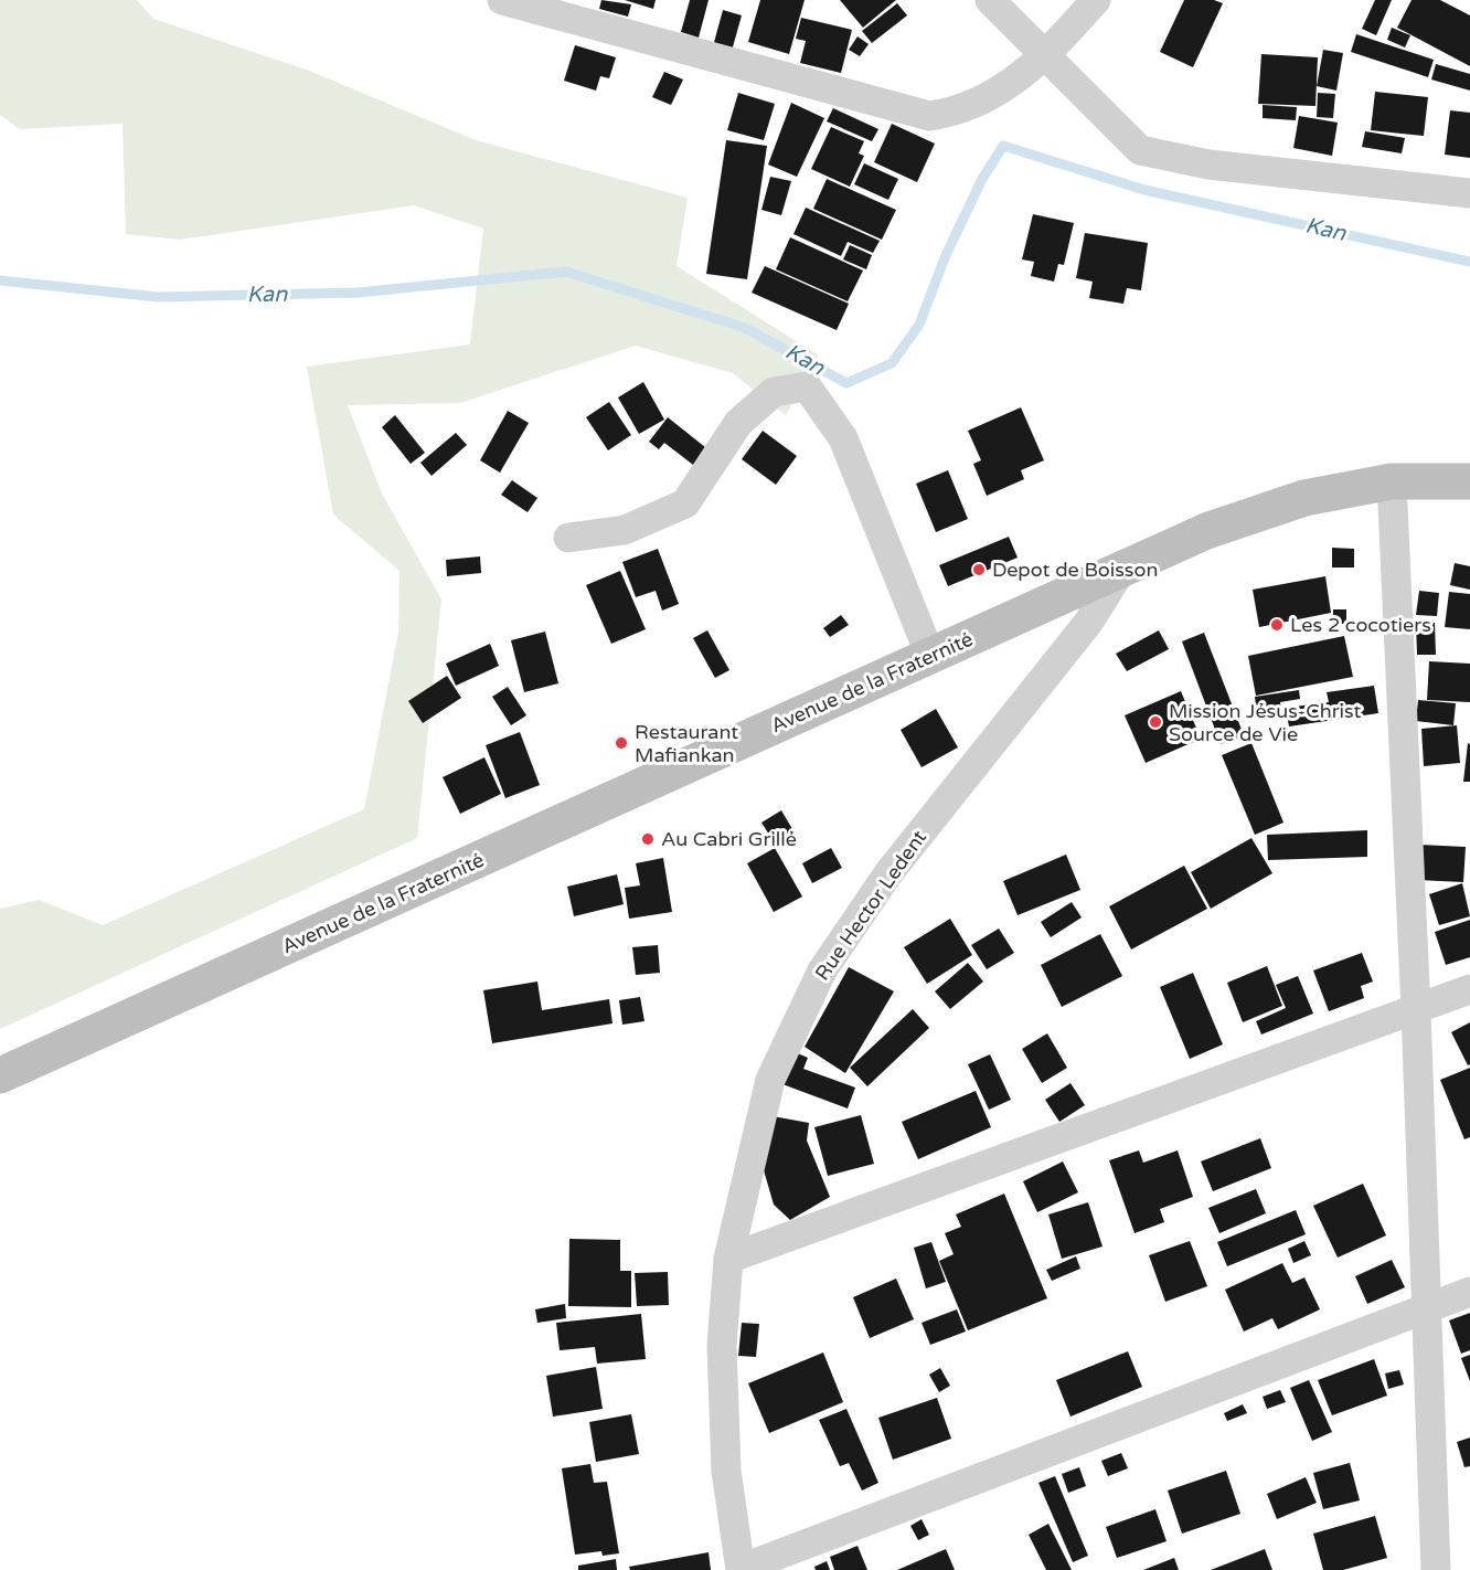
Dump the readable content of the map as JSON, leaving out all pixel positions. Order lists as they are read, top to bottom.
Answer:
{
  "streets": {
    "street": ["Avenue de la Fraternité", "Rue Hector Ledent"]
  },
  "crossings": [
    ["Avenue de la Fraternité", "Rue Hector Ledent"]
  ],
  "water": ["Kan"],
  "places": [
    "Depot de Boisson",
    "Les 2 cocotiers",
    "Mission Jésus-Christ Source de Vie",
    "Restaurant Mafiankan",
    "Au Cabri Grillé"
  ]
}
